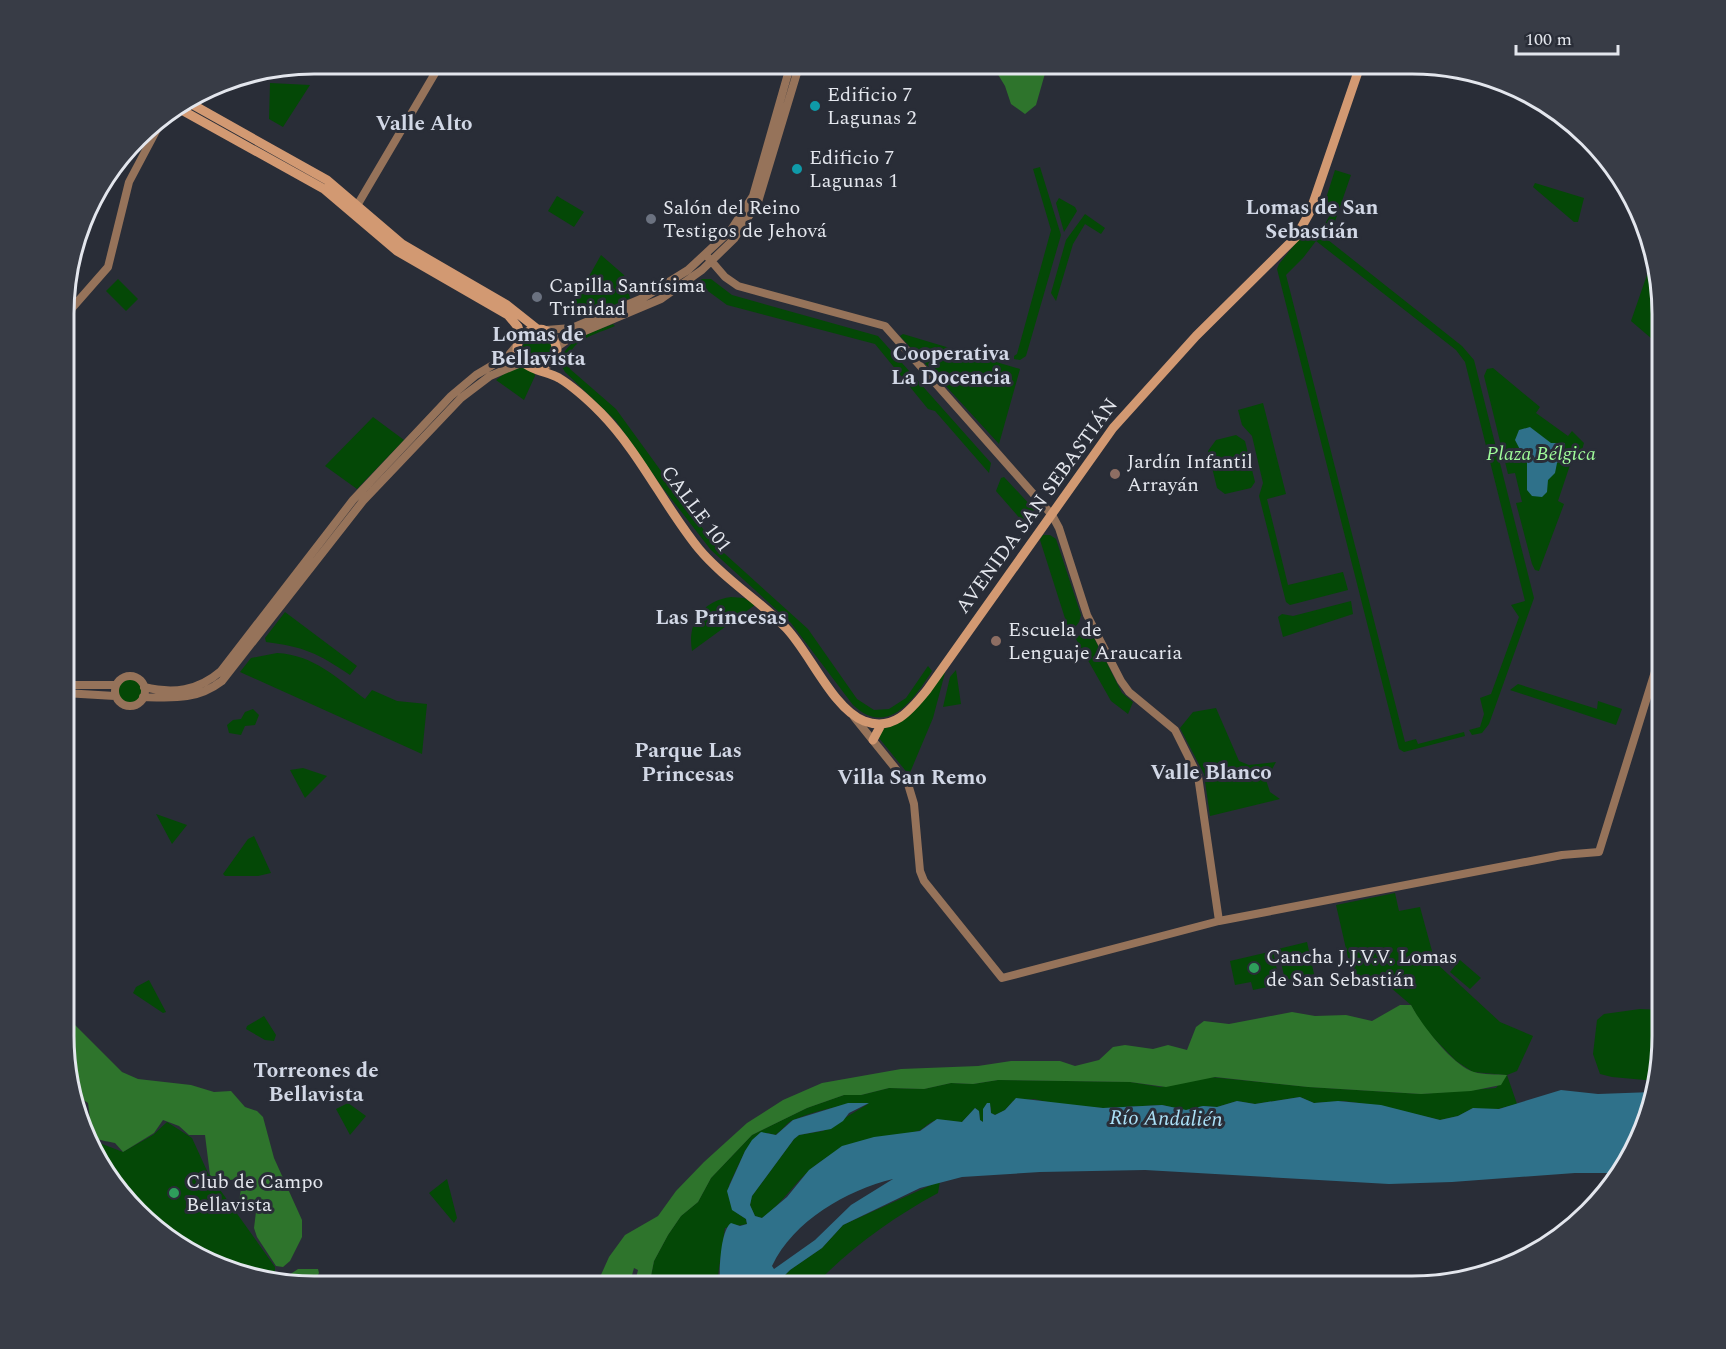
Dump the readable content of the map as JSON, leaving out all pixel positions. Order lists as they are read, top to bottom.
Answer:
{
  "streets": {
    "main road": ["AVENIDA SAN SEBASTIÁN", "CALLE 101"]
  },
  "districts": [
    "Valle Alto",
    "Lomas de San Sebastián",
    "Lomas de Bellavista",
    "Cooperativa La Docencia",
    "Las Princesas",
    "Parque Las Princesas",
    "Valle Blanco",
    "Villa San Remo",
    "Torreones de Bellavista"
  ],
  "water": ["Río Andalién"],
  "parks": ["Plaza Bélgica"],
  "places": [
    "Edificio 7 Lagunas 2",
    "Edificio 7 Lagunas 1",
    "Salón del Reino Testigos de Jehová",
    "Capilla Santísima Trinidad",
    "Jardín Infantil Arrayán",
    "Escuela de Lenguaje Araucaria",
    "Cancha J.J.V.V. Lomas de San Sebastián",
    "Club de Campo Bellavista"
  ],
  "scale_bar": "100 m"
}
